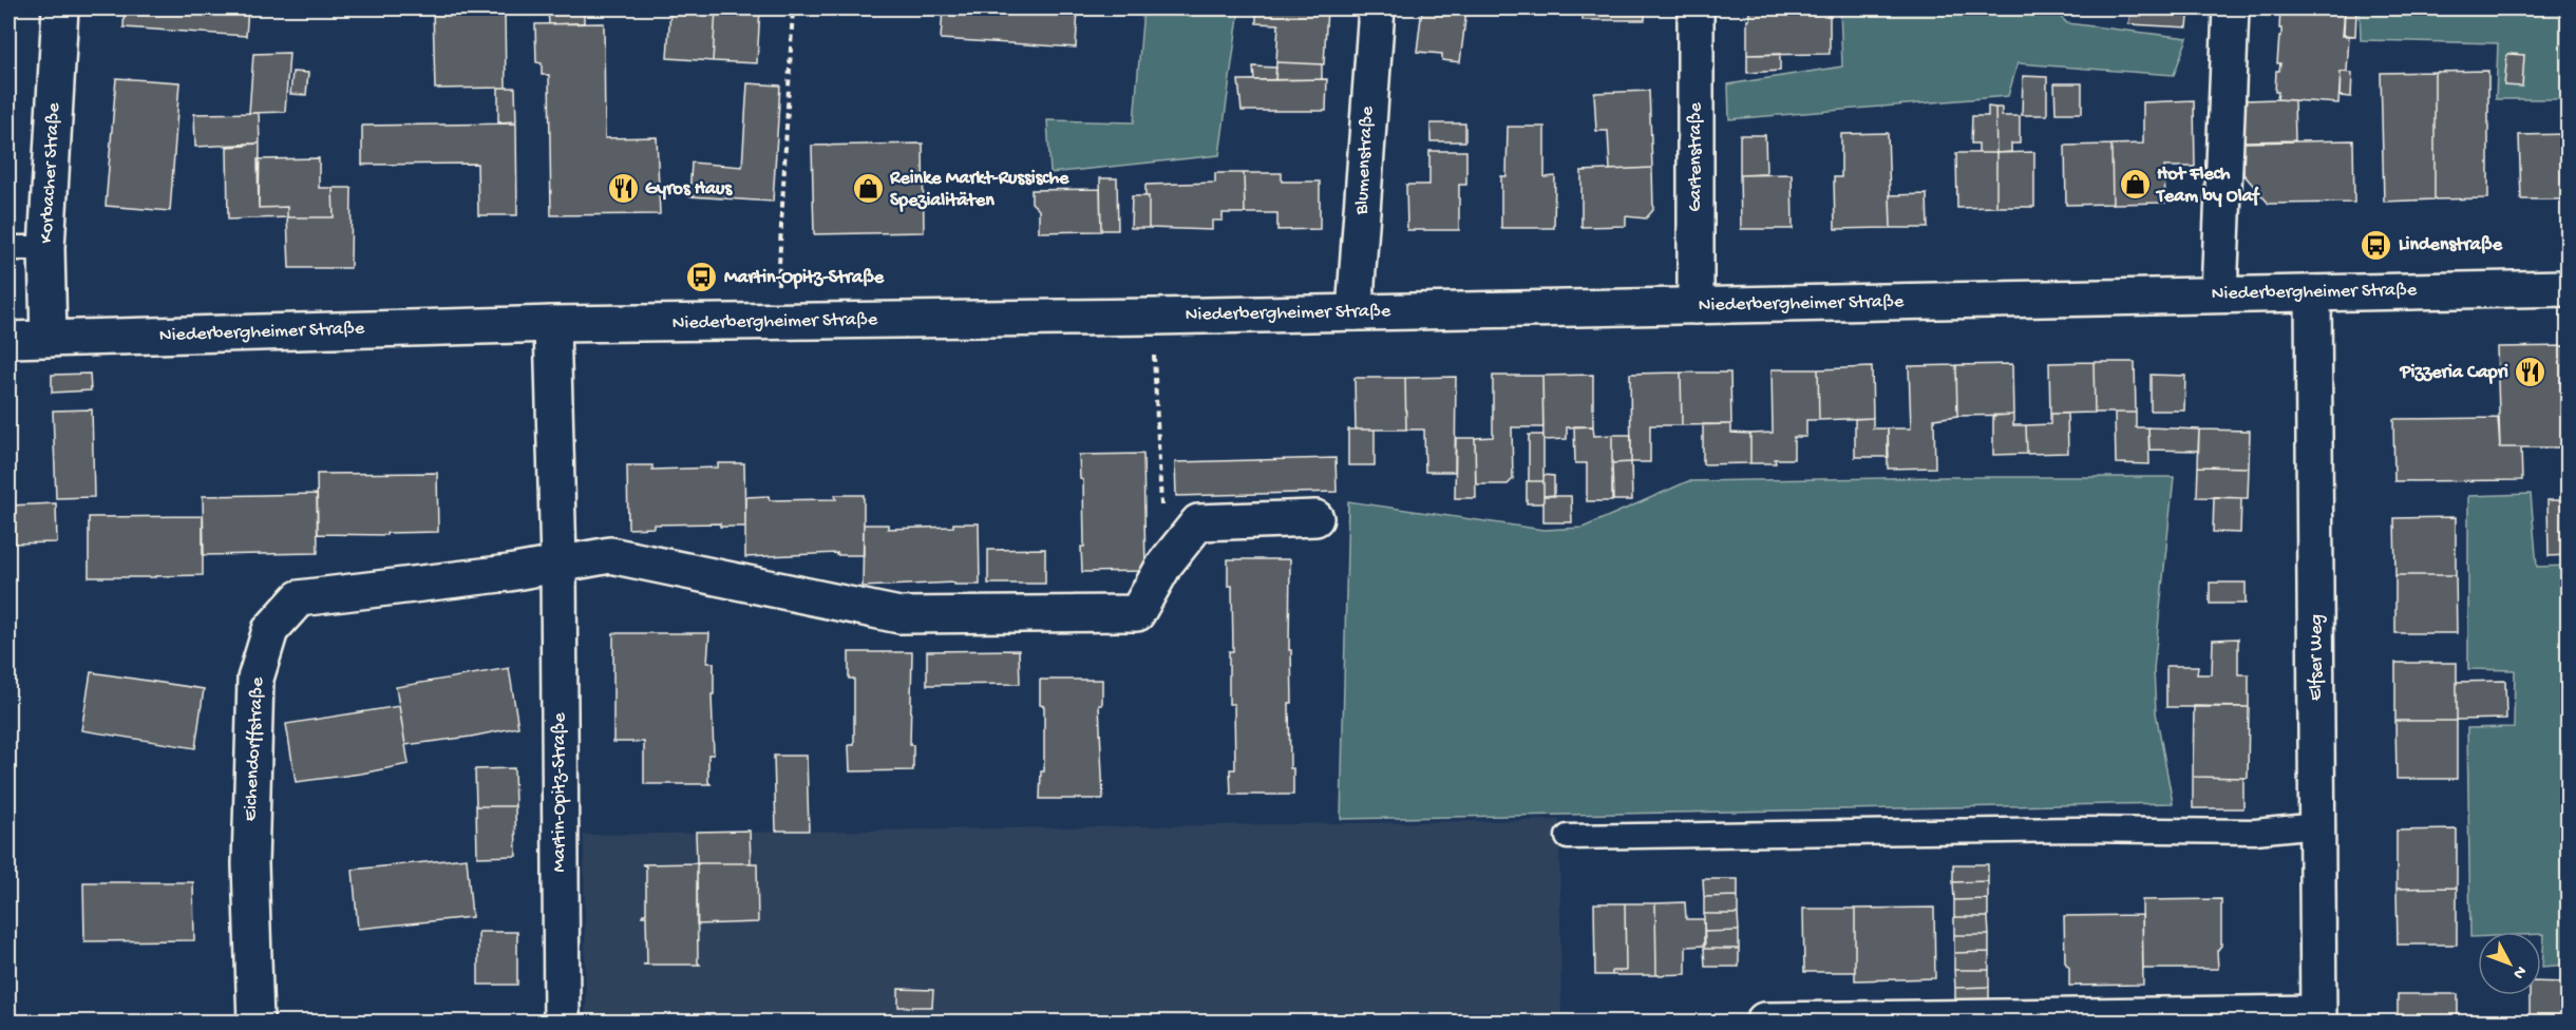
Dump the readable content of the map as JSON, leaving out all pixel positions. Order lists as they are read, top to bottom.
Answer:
{
  "streets": {
    "street": [
      "Gartenstraße",
      "Blumenstraße",
      "Korbacher Straße",
      "Niederbergheimer Straße",
      "Elfser Weg",
      "Eichendorffstraße",
      "Martin-Opitz-Straße"
    ]
  },
  "crossings": [
    ["Gartenstraße", "Niederbergheimer Straße"],
    ["Blumenstraße", "Niederbergheimer Straße"],
    ["Korbacher Straße", "Niederbergheimer Straße"],
    ["Niederbergheimer Straße", "Elfser Weg"],
    ["Niederbergheimer Straße", "Martin-Opitz-Straße"],
    ["Eichendorffstraße", "Martin-Opitz-Straße"]
  ],
  "places": {
    "shop": ["Hot Flech Team by Olaf", "Reinke Markt-Russische Spezialitäten"],
    "restaurant": ["Gyros Haus", "Pizzeria Capri"],
    "bus stop": ["Lindenstraße", "Martin-Opitz-Straße"]
  },
  "north": "bottom right"
}
